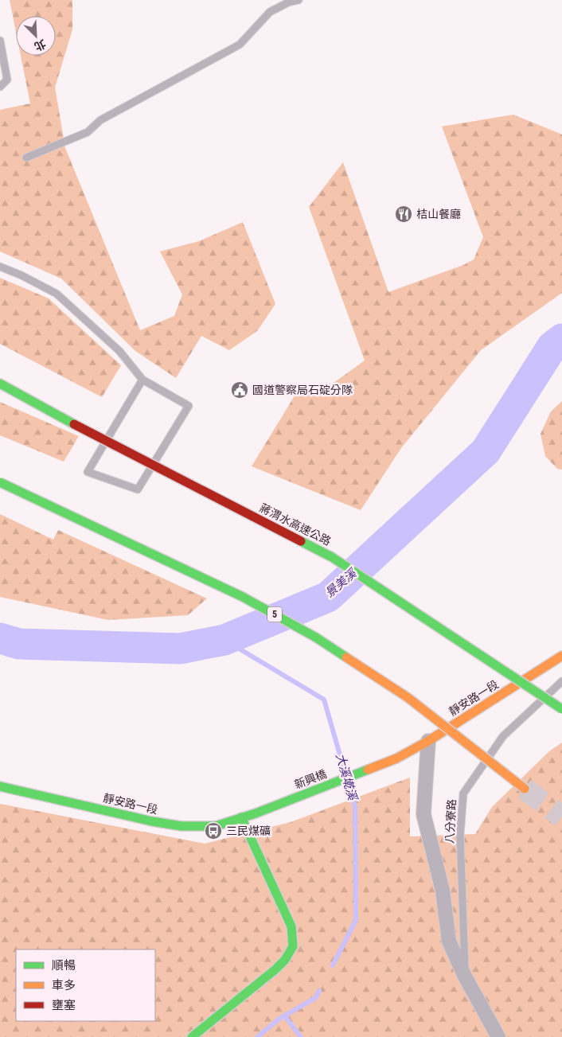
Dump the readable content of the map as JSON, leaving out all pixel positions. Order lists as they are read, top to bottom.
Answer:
{
  "streets": {
    "main road": [
      "蔣渭水高速公路",
      "5",
      "靜安路一段",
      "新興橋"
    ],
    "lane": ["八分寮路"]
  },
  "crossings": [
    ["靜安路一段", "新興橋"]
  ],
  "water": ["景美溪", "大溪墘溪"],
  "places": {
    "restaurant": ["桔山餐廳"],
    "public building": ["國道警察局石碇分隊"],
    "bus stop": ["三民煤礦"]
  },
  "legend": ["順暢", "車多", "壅塞"],
  "north": "bottom right"
}
